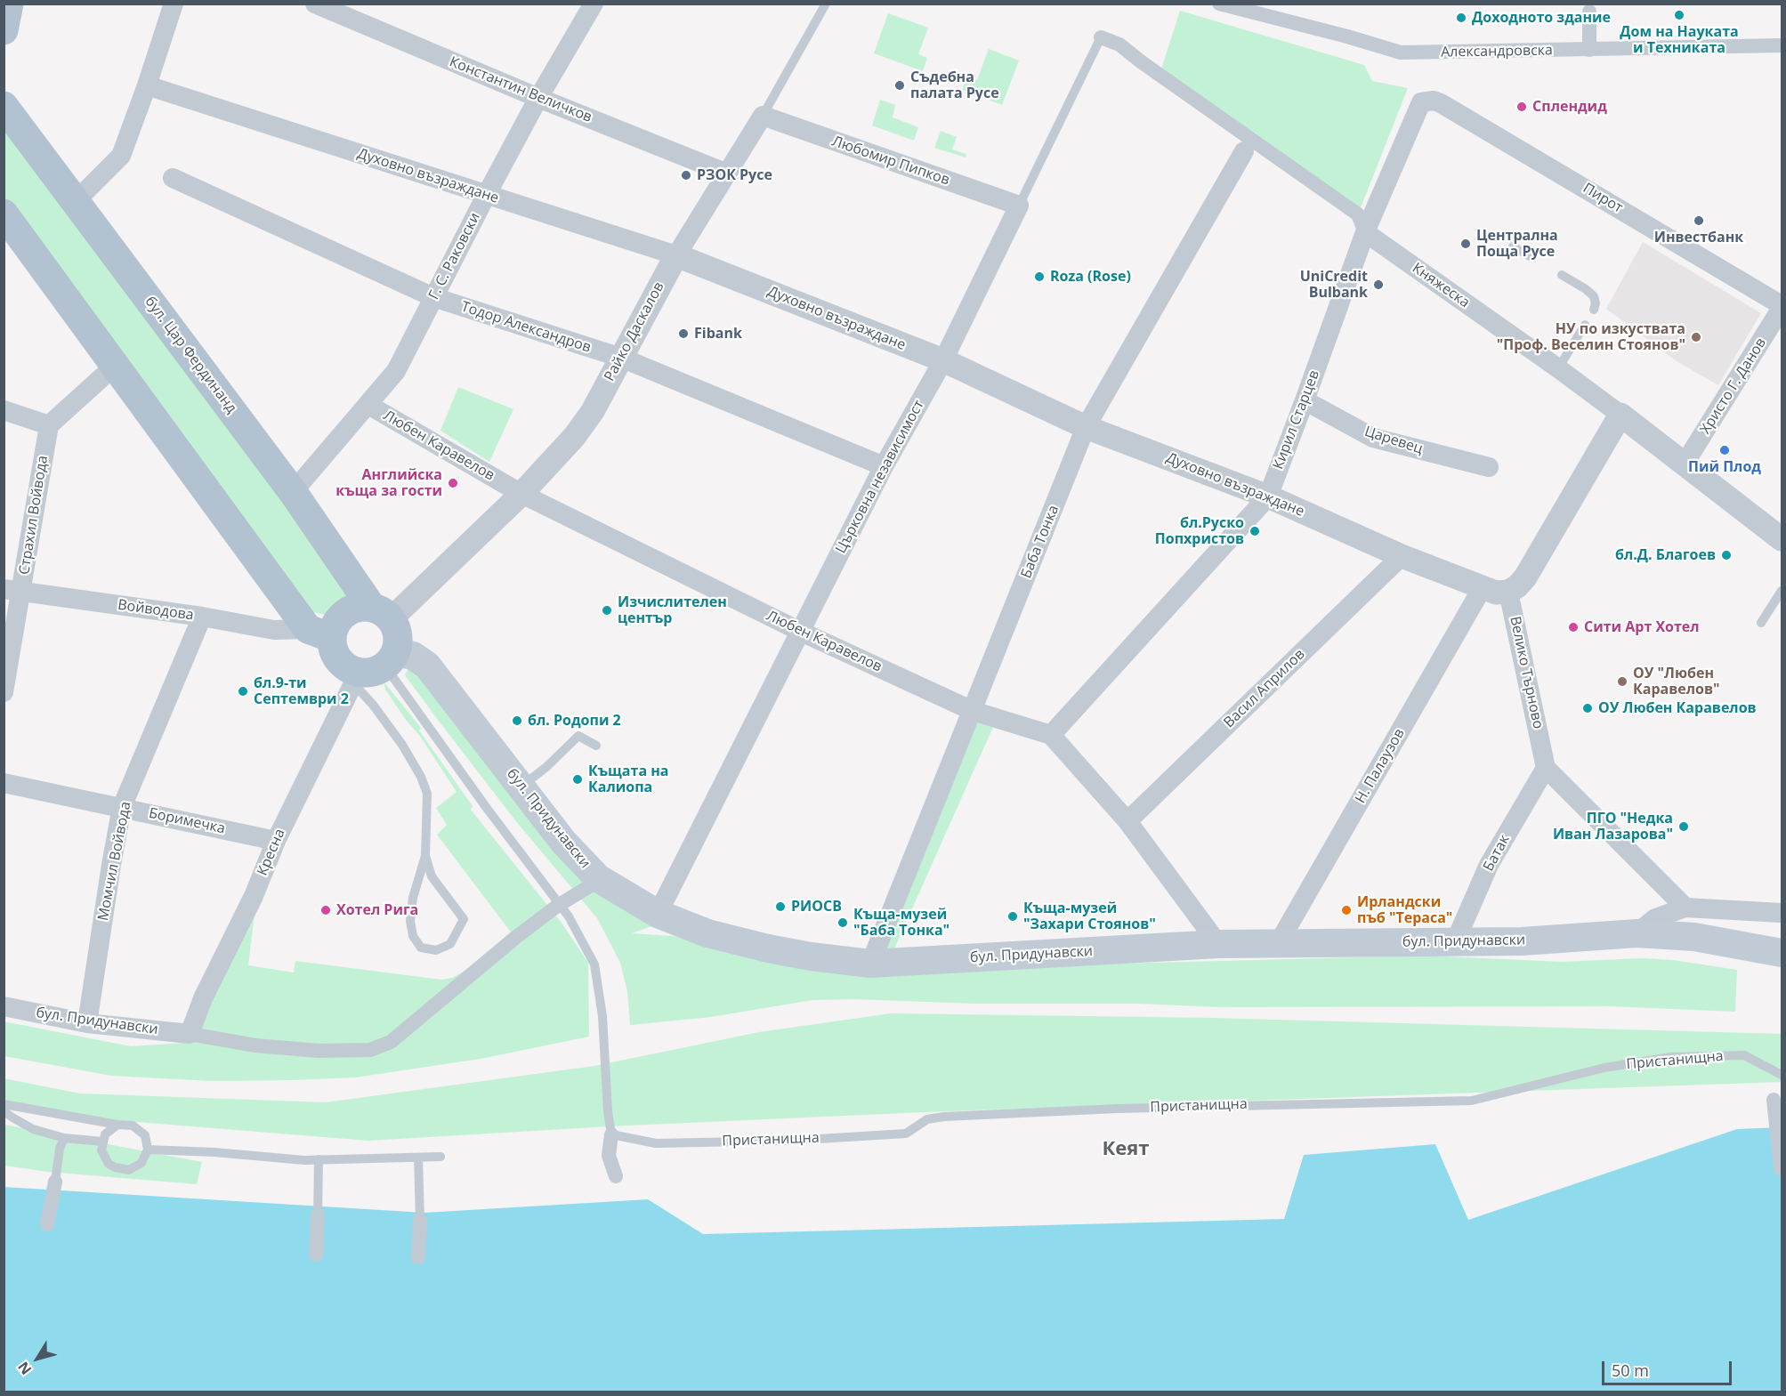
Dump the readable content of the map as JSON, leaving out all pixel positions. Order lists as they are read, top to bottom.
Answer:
{
  "streets": {
    "main road": ["бул. Цар Фердинанд", "бул. Придунавски"],
    "street": [
      "Александровска",
      "Константин Величков",
      "Любомир Пипков",
      "Духовно възраждане",
      "Пирот",
      "Г. С. Раковски",
      "Княжеска",
      "Тодор Александров",
      "Райко Даскалов",
      "Христо Г. Данов",
      "Кирил Старцев",
      "Царевец",
      "Любен Каравелов",
      "Църковна независимост",
      "Страхил Войвода",
      "Баба Тонка",
      "Войводова",
      "Велико Търново",
      "Васил Априлов",
      "Н. Палаузов",
      "Боримечка",
      "Кресна",
      "Батак",
      "Момчил Войвода"
    ],
    "lane": ["Пристанищна"]
  },
  "crossings": [
    ["Константин Величков", "Г. С. Раковски"],
    ["Константин Величков", "Райко Даскалов"],
    ["Любомир Пипков", "Райко Даскалов"],
    ["Любомир Пипков", "Църковна независимост"],
    ["Духовно възраждане", "Г. С. Раковски"],
    ["Духовно възраждане", "Райко Даскалов"],
    ["Духовно възраждане", "Кирил Старцев"],
    ["Духовно възраждане", "Църковна независимост"],
    ["Духовно възраждане", "Баба Тонка"],
    ["Духовно възраждане", "Велико Търново"],
    ["Духовно възраждане", "Васил Априлов"],
    ["Духовно възраждане", "Н. Палаузов"],
    ["Пирот", "Христо Г. Данов"],
    ["Пирот", "Кирил Старцев"],
    ["Г. С. Раковски", "Тодор Александров"],
    ["Г. С. Раковски", "бул. Цар Фердинанд"],
    ["Г. С. Раковски", "Любен Каравелов"],
    ["Княжеска", "Христо Г. Данов"],
    ["Княжеска", "Кирил Старцев"],
    ["Княжеска", "Църковна независимост"],
    ["Княжеска", "Баба Тонка"],
    ["Тодор Александров", "Райко Даскалов"],
    ["Тодор Александров", "Църковна независимост"],
    ["Райко Даскалов", "бул. Цар Фердинанд"],
    ["Райко Даскалов", "Любен Каравелов"],
    ["Райко Даскалов", "Войводова"],
    ["Райко Даскалов", "бул. Придунавски"],
    ["Райко Даскалов", "Кресна"],
    ["бул. Цар Фердинанд", "Войводова"],
    ["бул. Цар Фердинанд", "бул. Придунавски"],
    ["бул. Цар Фердинанд", "Кресна"],
    ["Кирил Старцев", "Царевец"],
    ["Кирил Старцев", "Любен Каравелов"],
    ["Любен Каравелов", "Църковна независимост"],
    ["Любен Каравелов", "Баба Тонка"],
    ["Църковна независимост", "бул. Придунавски"],
    ["Страхил Войвода", "Войводова"],
    ["Баба Тонка", "бул. Придунавски"],
    ["Войводова", "бул. Придунавски"],
    ["Войводова", "Кресна"],
    ["Войводова", "Момчил Войвода"],
    ["Велико Търново", "Батак"],
    ["Н. Палаузов", "бул. Придунавски"],
    ["бул. Придунавски", "Кресна"],
    ["бул. Придунавски", "Батак"],
    ["бул. Придунавски", "Момчил Войвода"],
    ["Боримечка", "Кресна"],
    ["Боримечка", "Момчил Войвода"]
  ],
  "districts": ["Кеят"],
  "places": [
    "Дом на Науката и Техниката",
    "Доходното здание",
    "Съдебна палата Русе",
    "Сплендид",
    "РЗОК Русе",
    "Инвестбанк",
    "Централна Поща Русе",
    "Roza (Rose)",
    "UniCredit Bulbank",
    "Fibank",
    "НУ по изкуствата \"Проф. Веселин Стоянов\"",
    "Пий Плод",
    "Aнглийска къща за гости",
    "бл.Руско Попхристов",
    "бл.Д. Благоев",
    "Изчислителен център",
    "Сити Арт Хотел",
    "ОУ \"Любен Каравелов\"",
    "бл.9-ти Септември 2",
    "ОУ Любен Каравелов",
    "бл. Родопи 2",
    "Къщата на Калиопа",
    "ПГО \"Недка Иван Лазарова\"",
    "РИОСВ",
    "Хотел Рига",
    "Ирландски пъб \"Тераса\"",
    "Къща-музей \"Захари Стоянов\"",
    "Къща-музей \"Баба Тонка\""
  ],
  "scale_bar": "50 m",
  "north": "bottom left"
}
